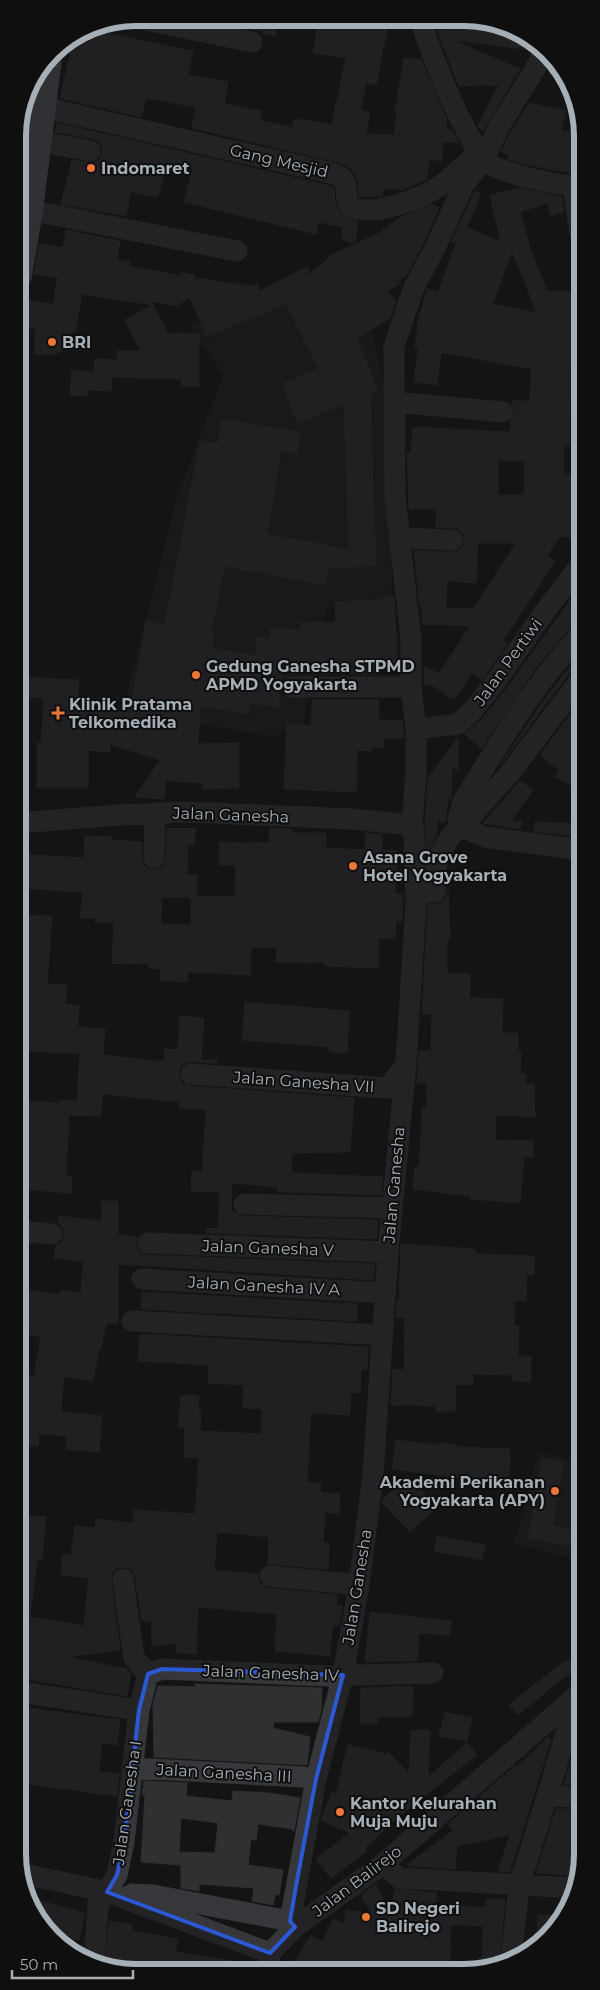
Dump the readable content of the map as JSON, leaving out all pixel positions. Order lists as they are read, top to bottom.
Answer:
{
  "streets": {
    "street": [
      "Gang Mesjid",
      "Jalan Pertiwi",
      "Jalan Ganesha",
      "Jalan Ganesha VII",
      "Jalan Ganesha V",
      "Jalan Ganesha IV A",
      "Jalan Ganesha IV",
      "Jalan Ganesha III",
      "Jalan Ganesha I",
      "Jalan Balirejo"
    ]
  },
  "crossings": [
    ["Jalan Ganesha", "Jalan Ganesha VII"],
    ["Jalan Ganesha", "Jalan Ganesha V"],
    ["Jalan Ganesha", "Jalan Ganesha IV A"],
    ["Jalan Ganesha", "Jalan Ganesha IV"],
    ["Jalan Ganesha", "Jalan Ganesha III"],
    ["Jalan Ganesha", "Jalan Balirejo"],
    ["Jalan Ganesha III", "Jalan Ganesha I"],
    ["Jalan Ganesha I", "Jalan Balirejo"]
  ],
  "places": {
    "other": [
      "Indomaret",
      "BRI",
      "Gedung Ganesha STPMD APMD Yogyakarta",
      "Asana Grove Hotel Yogyakarta",
      "Akademi Perikanan Yogyakarta (APY)",
      "Kantor Kelurahan Muja Muju",
      "SD Negeri Balirejo"
    ],
    "health": ["Klinik Pratama Telkomedika"]
  },
  "scale_bar": "50 m"
}
